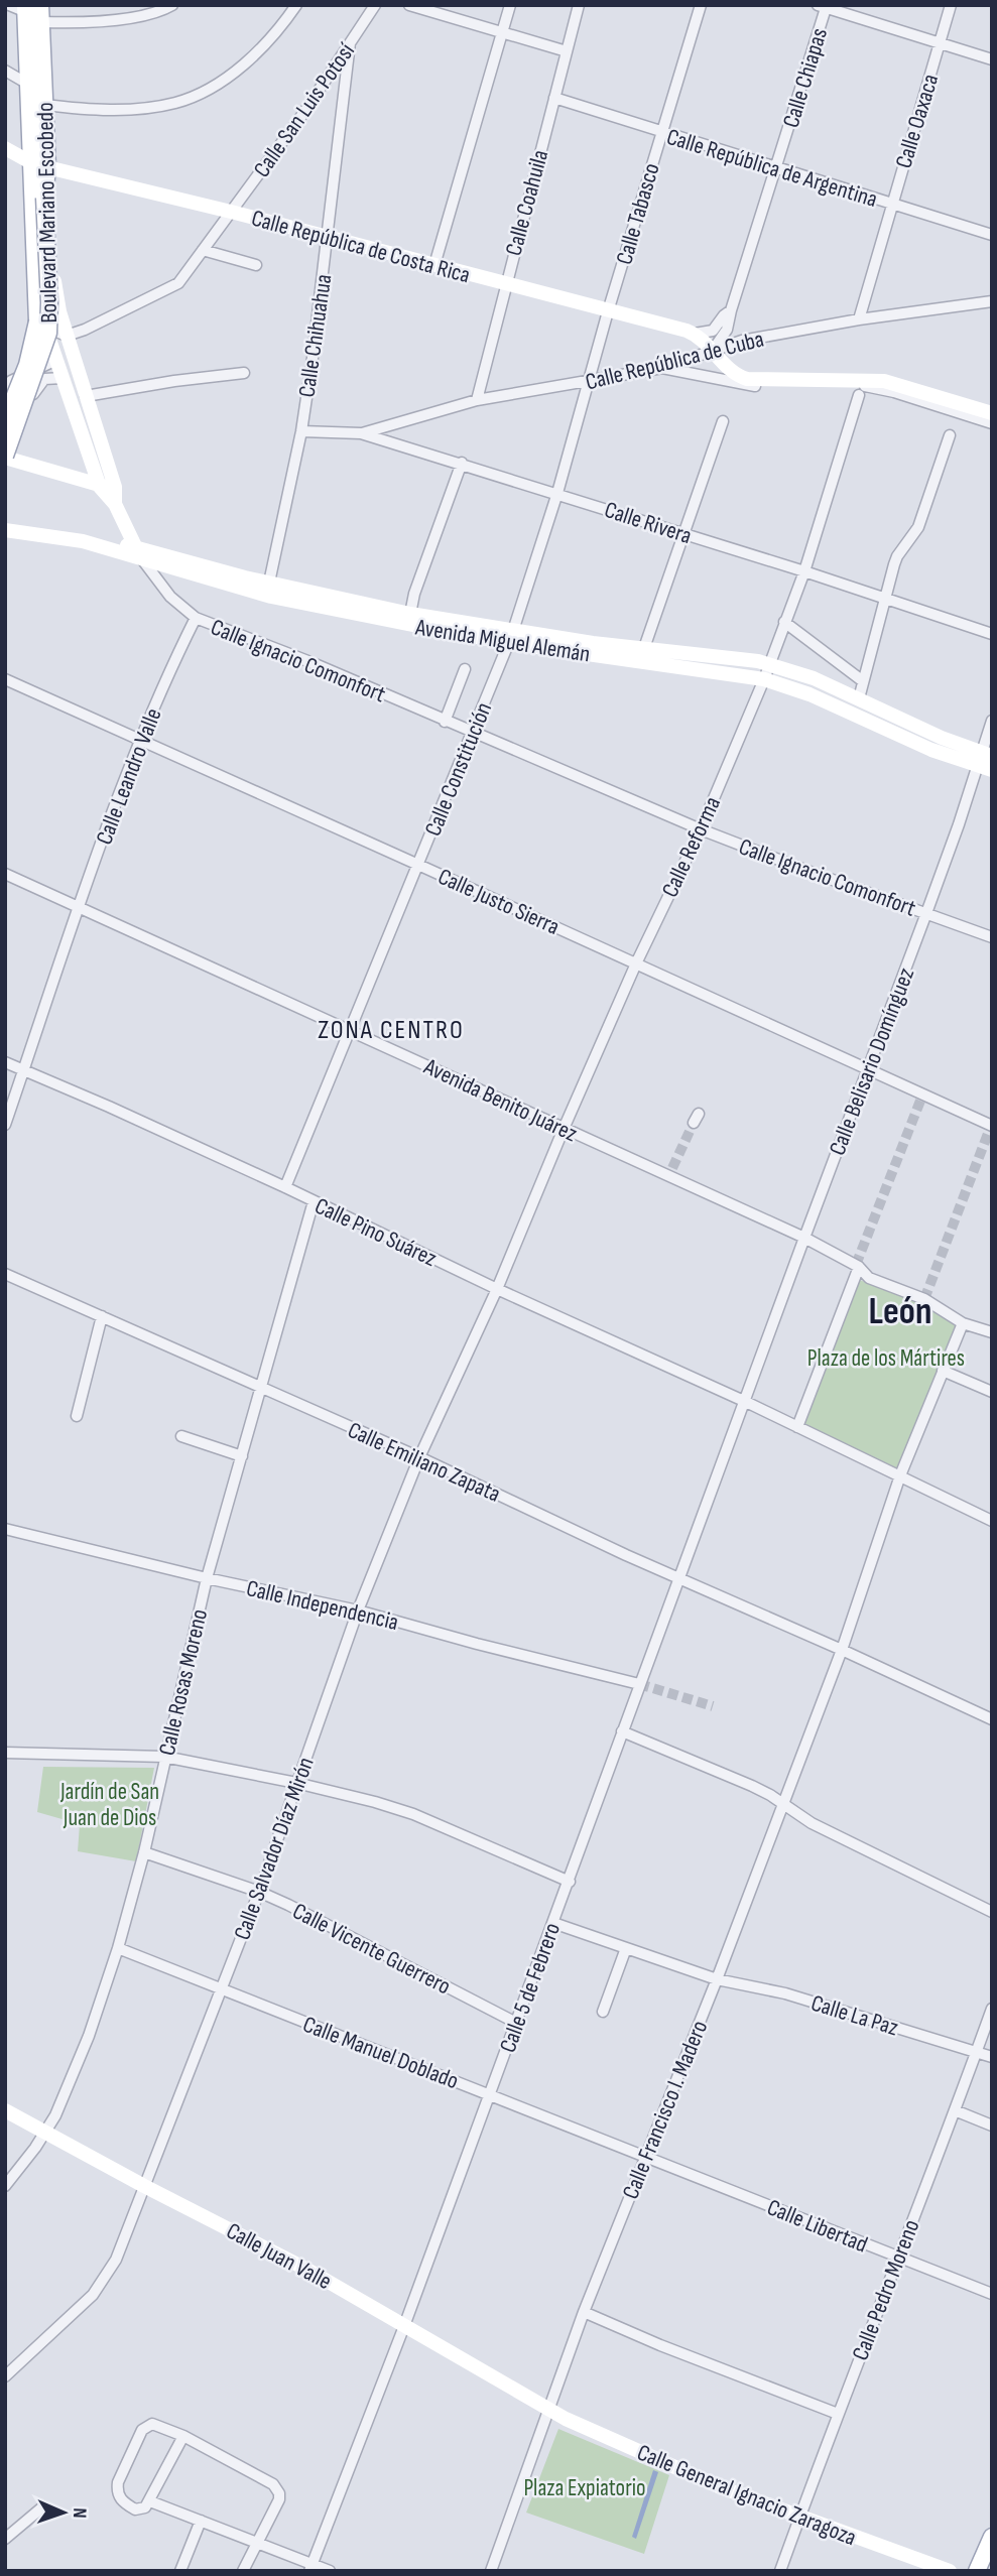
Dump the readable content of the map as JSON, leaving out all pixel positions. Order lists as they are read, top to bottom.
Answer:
{
  "streets": {
    "main road": ["Boulevard Mariano Escobedo"],
    "street": [
      "Calle Chiapas",
      "Calle San Luis Potosí",
      "Calle Oaxaca",
      "Calle República de Argentina",
      "Calle Coahuila",
      "Calle Tabasco",
      "Calle República de Costa Rica",
      "Calle Chihuahua",
      "Calle República de Cuba",
      "Calle Rivera",
      "Avenida Miguel Alemán",
      "Calle Ignacio Comonfort",
      "Calle Constitución",
      "Calle Leandro Valle",
      "Calle Reforma",
      "Calle Justo Sierra",
      "Calle Belisario Domínguez",
      "Avenida Benito Juárez",
      "Calle Pino Suárez",
      "Calle Emiliano Zapata",
      "Calle Independencia",
      "Calle Rosas Moreno",
      "Calle Salvador Díaz Mirón",
      "Calle Vicente Guerrero",
      "Calle 5 de Febrero",
      "Calle La Paz",
      "Calle Manuel Doblado",
      "Calle Francisco I. Madero",
      "Calle Libertad",
      "Calle Juan Valle",
      "Calle Pedro Moreno",
      "Calle General Ignacio Zaragoza"
    ]
  },
  "crossings": [
    ["Calle Chiapas", "Calle República de Argentina"],
    ["Calle Chiapas", "Calle República de Costa Rica"],
    ["Calle Chiapas", "Calle República de Cuba"],
    ["Calle San Luis Potosí", "Calle República de Costa Rica"],
    ["Calle San Luis Potosí", "Calle Chihuahua"],
    ["Calle Oaxaca", "Calle República de Argentina"],
    ["Calle Oaxaca", "Calle República de Cuba"],
    ["Calle República de Argentina", "Calle Coahuila"],
    ["Calle República de Argentina", "Calle Tabasco"],
    ["Calle Coahuila", "Calle República de Costa Rica"],
    ["Calle Coahuila", "Calle República de Cuba"],
    ["Boulevard Mariano Escobedo", "Calle República de Costa Rica"],
    ["Calle Tabasco", "Calle República de Costa Rica"],
    ["Calle Tabasco", "Calle República de Cuba"],
    ["Calle Tabasco", "Calle Constitución"],
    ["Calle República de Costa Rica", "Calle Chihuahua"],
    ["Calle República de Costa Rica", "Calle República de Cuba"],
    ["Calle Chihuahua", "Calle Rivera"],
    ["Calle Chihuahua", "Avenida Miguel Alemán"],
    ["Calle República de Cuba", "Calle Rivera"],
    ["Calle República de Cuba", "Calle Constitución"],
    ["Calle Rivera", "Calle Constitución"],
    ["Calle Rivera", "Calle Reforma"],
    ["Avenida Miguel Alemán", "Calle Constitución"],
    ["Avenida Miguel Alemán", "Calle Reforma"],
    ["Avenida Miguel Alemán", "Calle Belisario Domínguez"],
    ["Calle Ignacio Comonfort", "Calle Constitución"],
    ["Calle Ignacio Comonfort", "Calle Leandro Valle"],
    ["Calle Ignacio Comonfort", "Calle Reforma"],
    ["Calle Ignacio Comonfort", "Calle Belisario Domínguez"],
    ["Calle Constitución", "Calle Justo Sierra"],
    ["Calle Constitución", "Avenida Benito Juárez"],
    ["Calle Constitución", "Calle Pino Suárez"],
    ["Calle Leandro Valle", "Calle Justo Sierra"],
    ["Calle Leandro Valle", "Avenida Benito Juárez"],
    ["Calle Leandro Valle", "Calle Pino Suárez"],
    ["Calle Reforma", "Calle Justo Sierra"],
    ["Calle Reforma", "Avenida Benito Juárez"],
    ["Calle Reforma", "Calle Pino Suárez"],
    ["Calle Reforma", "Calle Salvador Díaz Mirón"],
    ["Calle Justo Sierra", "Calle Belisario Domínguez"],
    ["Calle Belisario Domínguez", "Avenida Benito Juárez"],
    ["Calle Belisario Domínguez", "Calle Pino Suárez"],
    ["Calle Belisario Domínguez", "Calle 5 de Febrero"],
    ["Avenida Benito Juárez", "Calle Francisco I. Madero"],
    ["Calle Pino Suárez", "Calle Rosas Moreno"],
    ["Calle Pino Suárez", "Calle Salvador Díaz Mirón"],
    ["Calle Pino Suárez", "Calle 5 de Febrero"],
    ["Calle Pino Suárez", "Calle Francisco I. Madero"],
    ["Calle Emiliano Zapata", "Calle Rosas Moreno"],
    ["Calle Emiliano Zapata", "Calle Salvador Díaz Mirón"],
    ["Calle Emiliano Zapata", "Calle 5 de Febrero"],
    ["Calle Emiliano Zapata", "Calle Francisco I. Madero"],
    ["Calle Independencia", "Calle Rosas Moreno"],
    ["Calle Independencia", "Calle Salvador Díaz Mirón"],
    ["Calle Independencia", "Calle 5 de Febrero"],
    ["Calle Rosas Moreno", "Calle Vicente Guerrero"],
    ["Calle Rosas Moreno", "Calle Manuel Doblado"],
    ["Calle Rosas Moreno", "Calle Juan Valle"],
    ["Calle Salvador Díaz Mirón", "Calle Vicente Guerrero"],
    ["Calle Salvador Díaz Mirón", "Calle Manuel Doblado"],
    ["Calle Salvador Díaz Mirón", "Calle Juan Valle"],
    ["Calle Vicente Guerrero", "Calle 5 de Febrero"],
    ["Calle 5 de Febrero", "Calle La Paz"],
    ["Calle 5 de Febrero", "Calle Manuel Doblado"],
    ["Calle 5 de Febrero", "Calle Juan Valle"],
    ["Calle La Paz", "Calle Francisco I. Madero"],
    ["Calle La Paz", "Calle Pedro Moreno"],
    ["Calle Manuel Doblado", "Calle Francisco I. Madero"],
    ["Calle Manuel Doblado", "Calle Libertad"],
    ["Calle Francisco I. Madero", "Calle Libertad"],
    ["Calle Francisco I. Madero", "Calle Juan Valle"],
    ["Calle Francisco I. Madero", "Calle General Ignacio Zaragoza"],
    ["Calle Libertad", "Calle Pedro Moreno"],
    ["Calle Juan Valle", "Calle General Ignacio Zaragoza"],
    ["Calle Pedro Moreno", "Calle General Ignacio Zaragoza"]
  ],
  "districts": ["ZONA CENTRO", "León"],
  "parks": ["Plaza de los Mártires", "Jardín de San Juan de Dios", "Plaza Expiatorio"],
  "north": "right"
}
